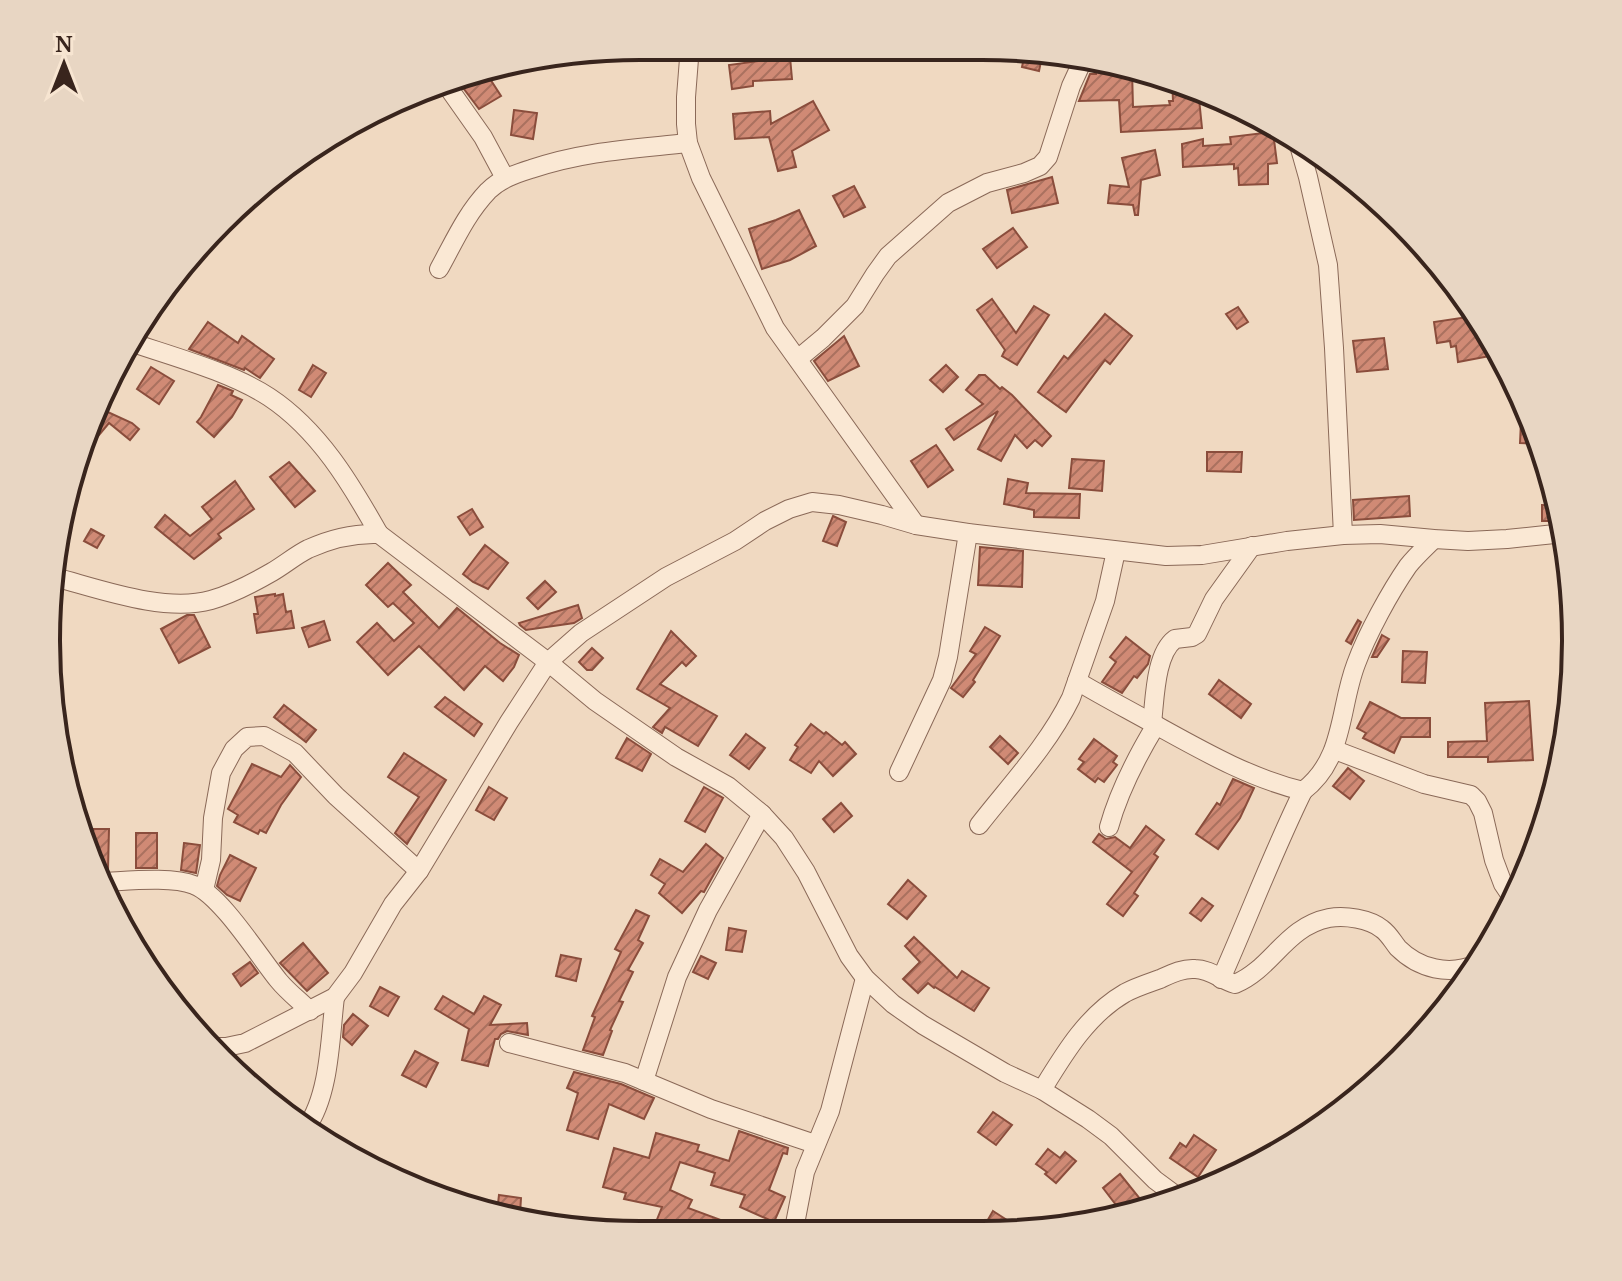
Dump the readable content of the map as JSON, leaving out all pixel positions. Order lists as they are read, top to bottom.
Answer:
{
  "north": "top"
}
